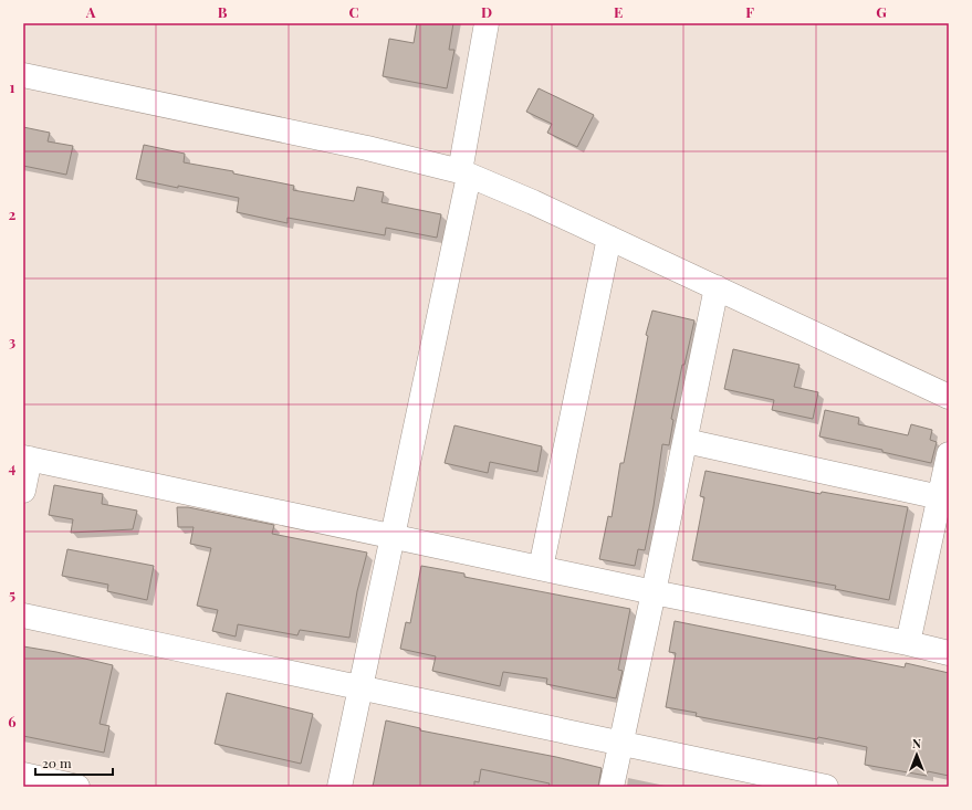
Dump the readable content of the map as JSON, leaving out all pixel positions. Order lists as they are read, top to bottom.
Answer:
{
  "scale_bar": "20 m",
  "north": "top",
  "grid": {
    "columns": [
      "A",
      "B",
      "C",
      "D",
      "E",
      "F",
      "G"
    ],
    "rows": [
      "1",
      "2",
      "3",
      "4",
      "5",
      "6"
    ]
  }
}
